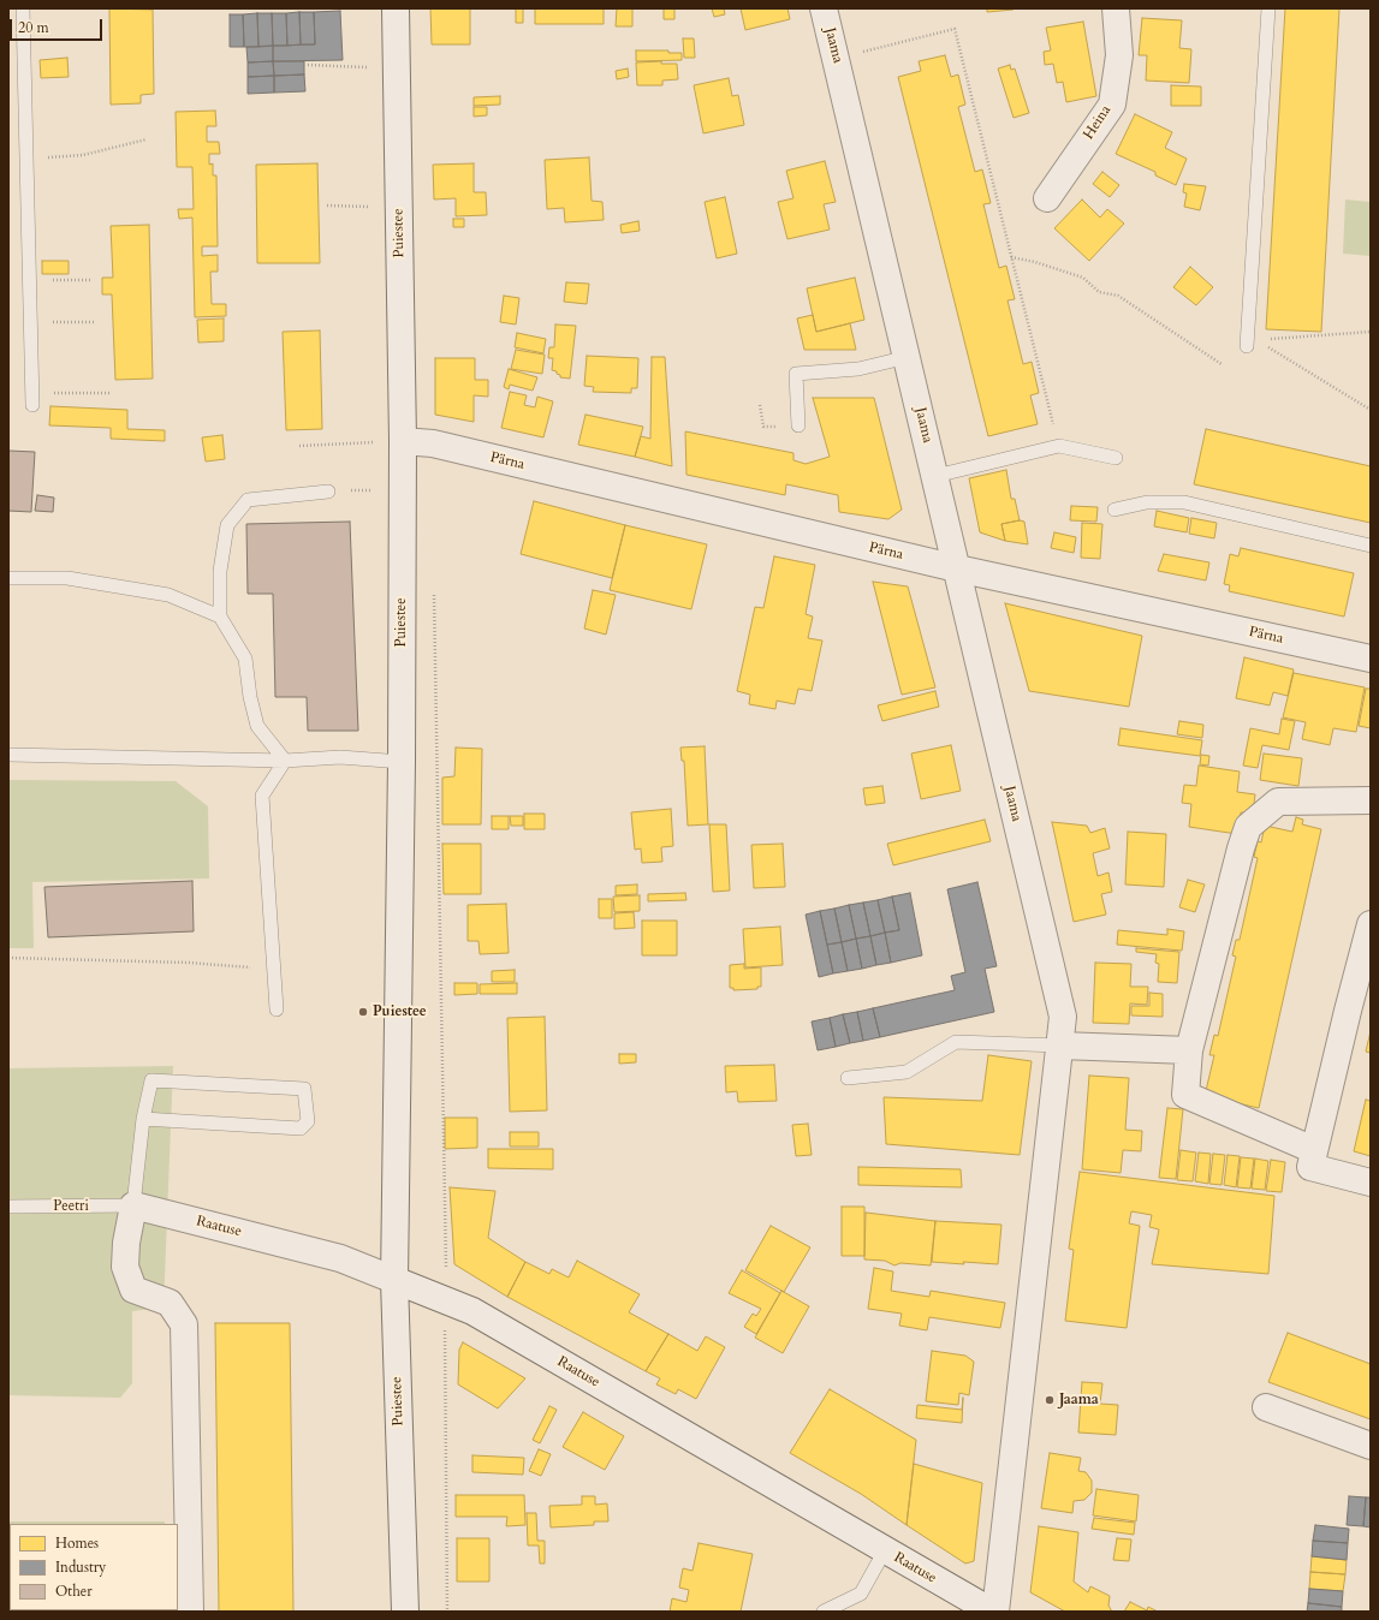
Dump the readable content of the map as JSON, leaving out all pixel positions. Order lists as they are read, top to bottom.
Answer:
{
  "streets": {
    "street": [
      "Jaama",
      "Heina",
      "Puiestee",
      "Pärna",
      "Raatuse"
    ],
    "lane": ["Peetri"]
  },
  "crossings": [
    ["Jaama", "Pärna"],
    ["Puiestee", "Pärna"],
    ["Puiestee", "Raatuse"],
    ["Peetri", "Raatuse"]
  ],
  "places": ["Puiestee", "Jaama"],
  "legend": ["Homes", "Industry", "Other"],
  "scale_bar": "20 m"
}
